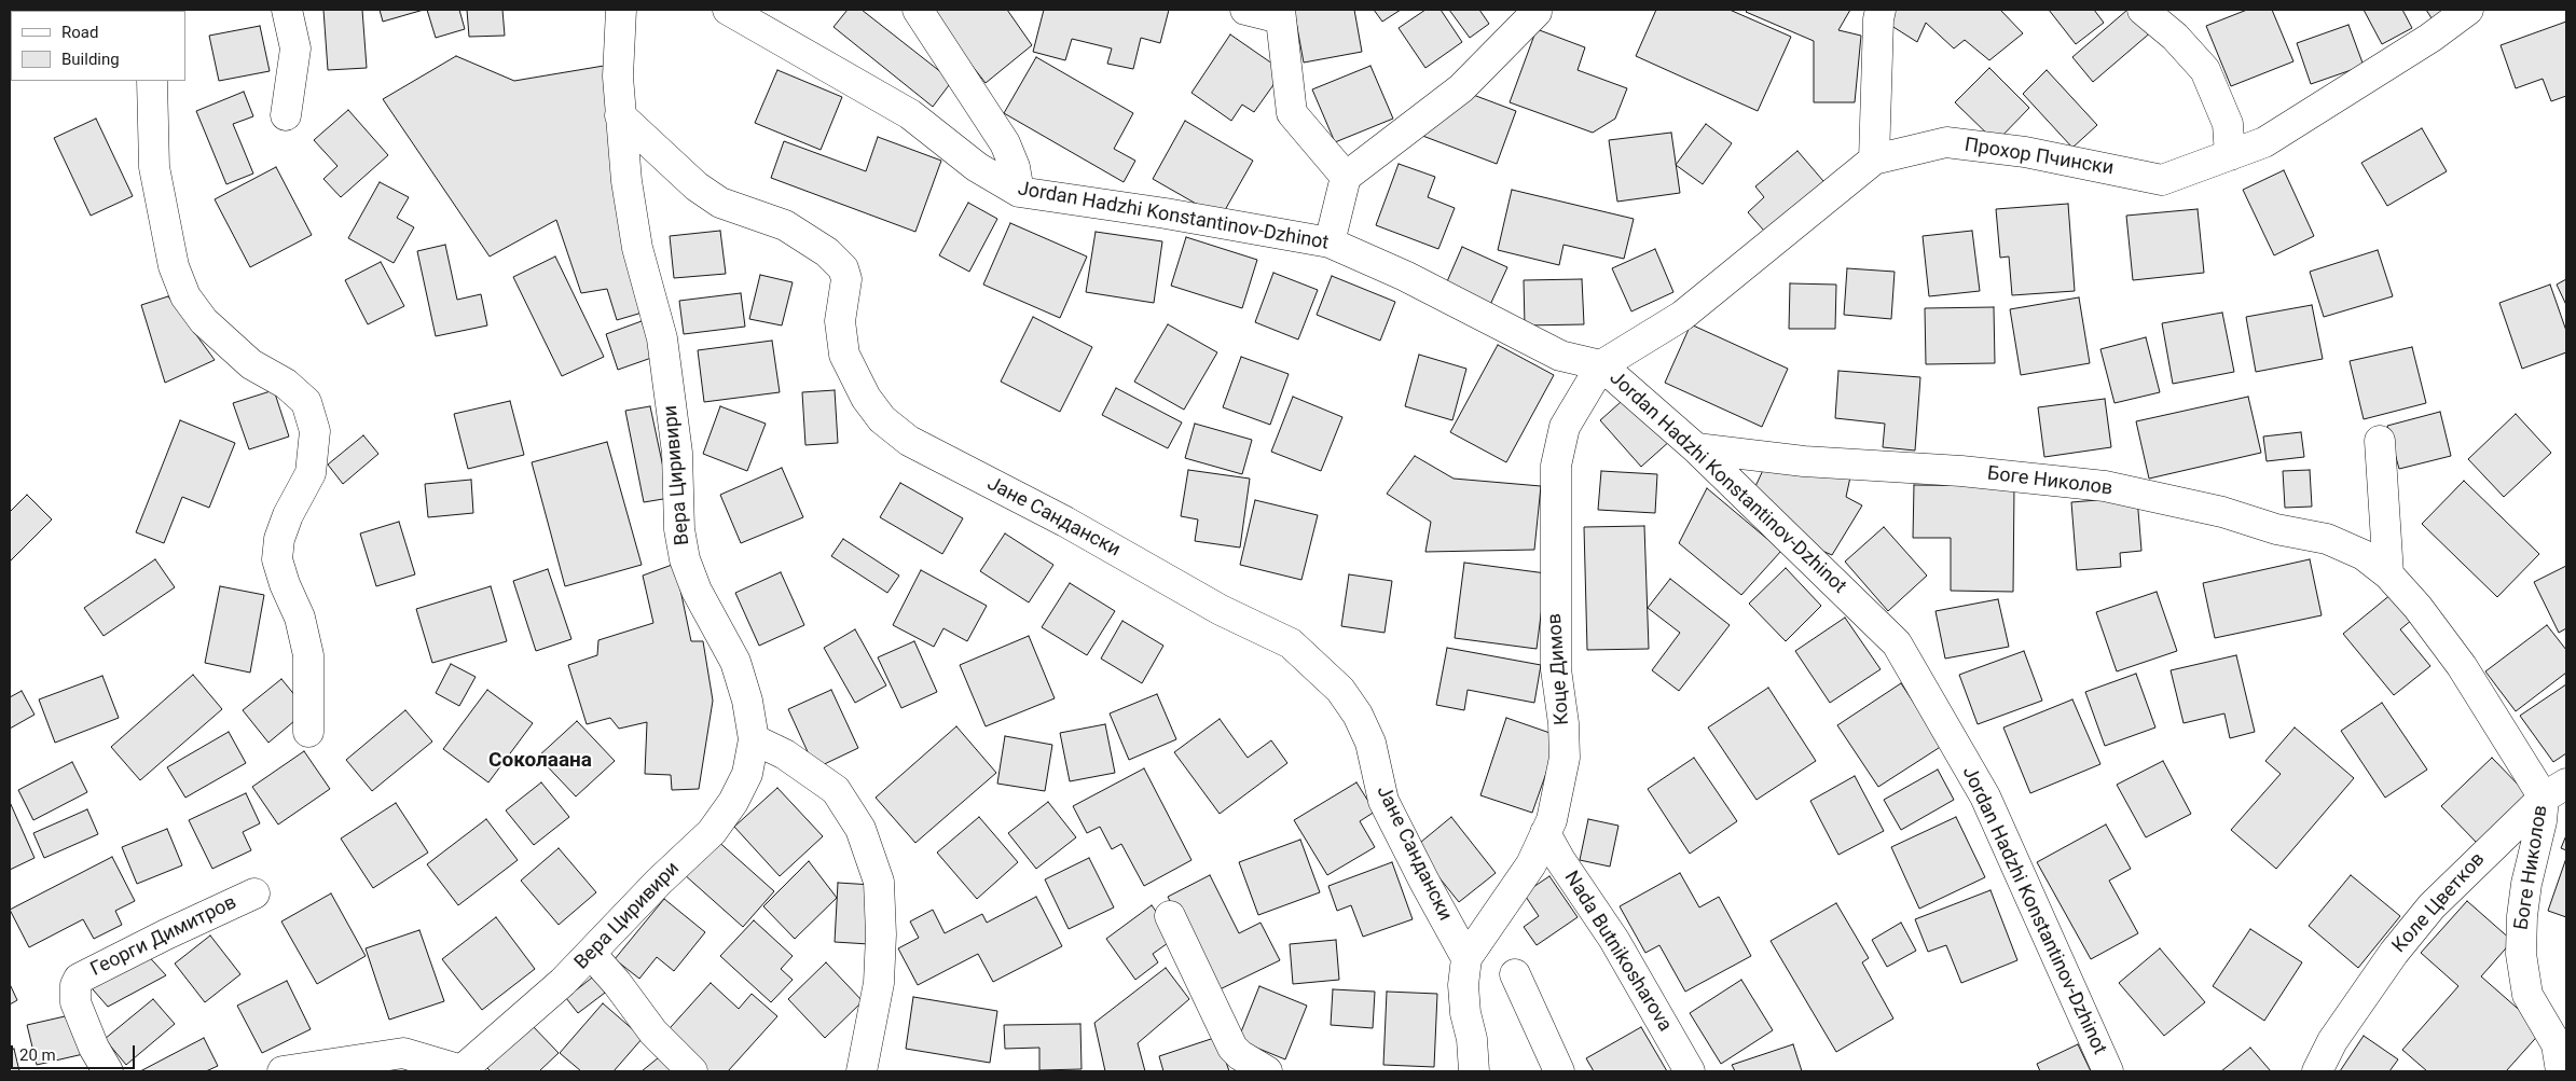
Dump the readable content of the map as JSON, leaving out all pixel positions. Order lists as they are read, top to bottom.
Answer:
{
  "streets": {
    "street": [
      "Прохор Пчински",
      "Jordan Hadzhi Konstantinov-Dzhinot",
      "Вера Циривири",
      "Боге Николов",
      "Јане Сандански",
      "Коце Димов",
      "Коле Цветков",
      "Георги Димитров",
      "Nada Butnikosharova"
    ]
  },
  "crossings": [
    ["Прохор Пчински", "Jordan Hadzhi Konstantinov-Dzhinot"],
    ["Прохор Пчински", "Коце Димов"],
    ["Jordan Hadzhi Konstantinov-Dzhinot", "Боге Николов"],
    ["Jordan Hadzhi Konstantinov-Dzhinot", "Коце Димов"],
    ["Вера Циривири", "Јане Сандански"],
    ["Боге Николов", "Коле Цветков"],
    ["Јане Сандански", "Коце Димов"],
    ["Коце Димов", "Nada Butnikosharova"]
  ],
  "districts": ["Соколаана"],
  "legend": ["Road", "Building"],
  "scale_bar": "20 m"
}
